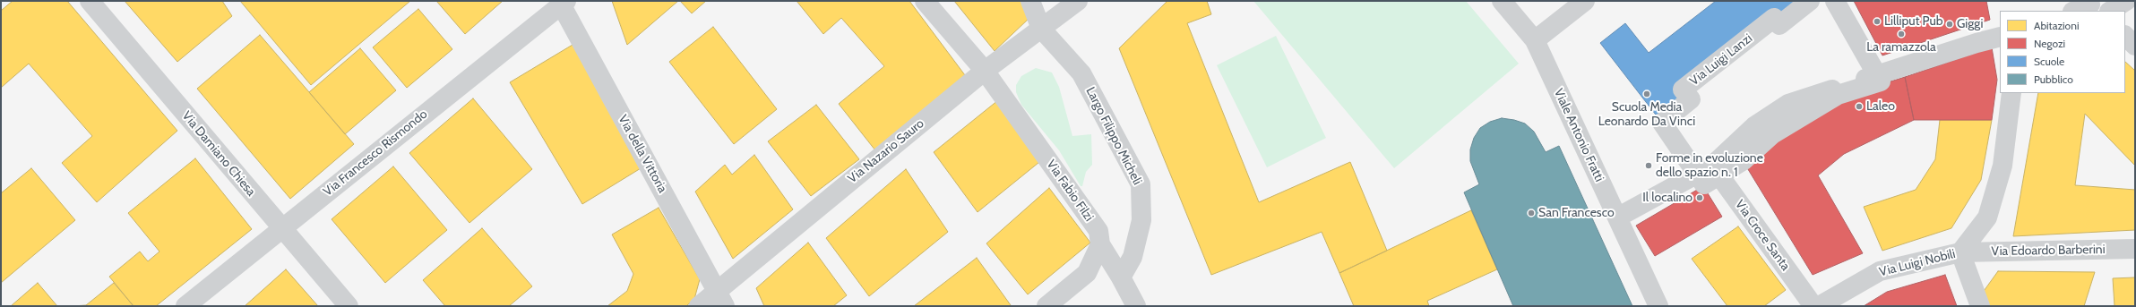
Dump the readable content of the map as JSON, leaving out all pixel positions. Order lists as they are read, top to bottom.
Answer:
{
  "streets": {
    "street": [
      "Via Luigi Lanzi",
      "Viale Antonio Fratti",
      "Largo Filippo Micheli",
      "Via Nazario Sauro",
      "Via Francesco Rismondo",
      "Via Damiano Chiesa",
      "Via della Vittoria",
      "Via Fabio Filzi",
      "Via Croce Santa",
      "Via Edoardo Barberini",
      "Via Luigi Nobili"
    ]
  },
  "crossings": [
    ["Via Luigi Lanzi", "Via Croce Santa"],
    ["Largo Filippo Micheli", "Via Nazario Sauro"],
    ["Via Nazario Sauro", "Via della Vittoria"],
    ["Via Nazario Sauro", "Via Fabio Filzi"],
    ["Via Francesco Rismondo", "Via Damiano Chiesa"],
    ["Via Francesco Rismondo", "Via della Vittoria"],
    ["Via Edoardo Barberini", "Via Luigi Nobili"]
  ],
  "places": [
    "Lilliput Pub",
    "Giggi",
    "La ramazzola",
    "Scuola Media Leonardo Da Vinci",
    "Laleo",
    "Forme in evoluzione dello spazio n. 1",
    "Il localino",
    "San Francesco"
  ],
  "legend": [
    "Abitazioni",
    "Negozi",
    "Scuole",
    "Pubblico"
  ]
}
